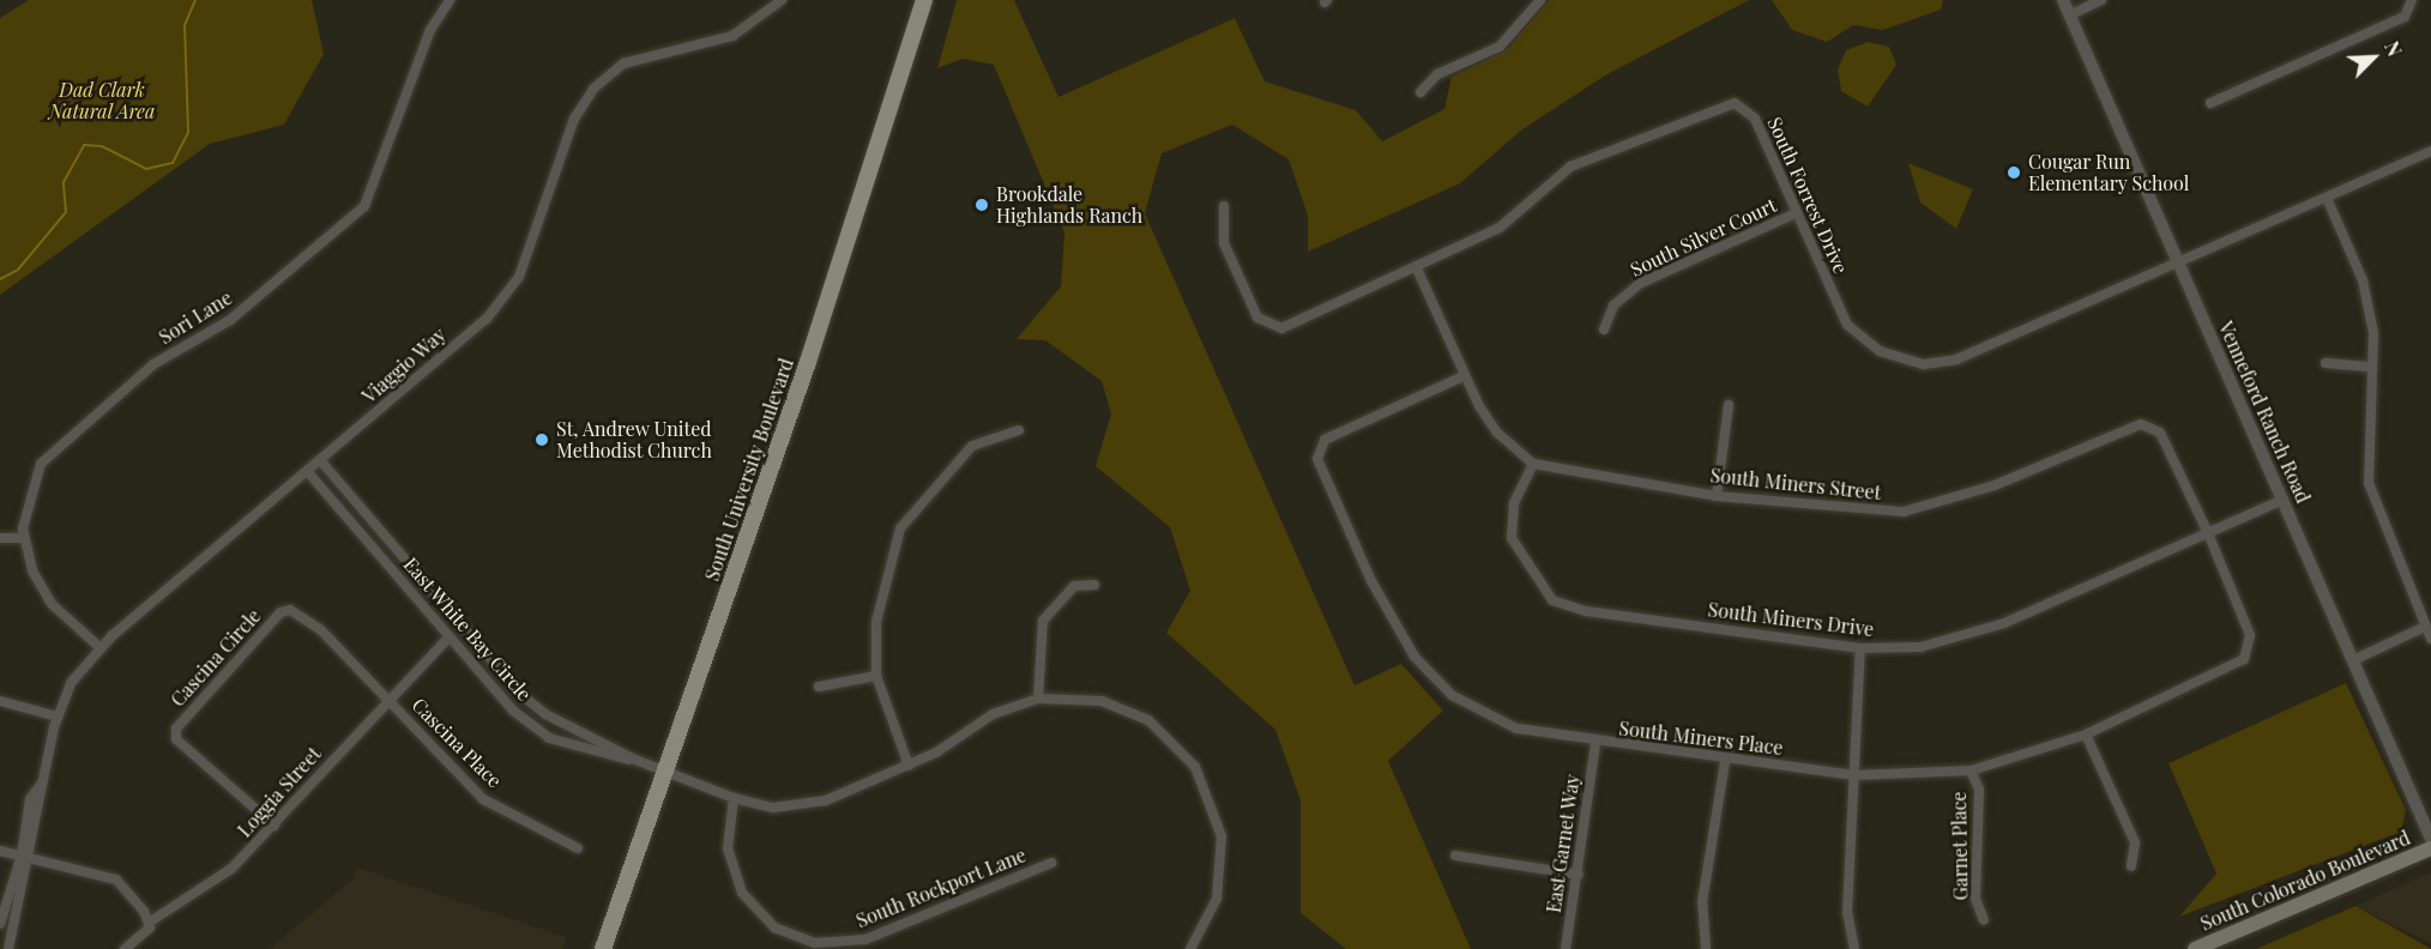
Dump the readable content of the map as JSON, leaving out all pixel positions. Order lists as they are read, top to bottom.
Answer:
{
  "streets": {
    "main road": ["South University Boulevard", "South Colorado Boulevard"],
    "street": [
      "South Forrest Drive",
      "South Silver Court",
      "Sori Lane",
      "Viaggio Way",
      "Venneford Ranch Road",
      "South Miners Street",
      "South Miners Drive",
      "East White Bay Circle",
      "Cascina Circle",
      "South Miners Place",
      "Cascina Place",
      "Loggia Street",
      "East Garnet Way",
      "Garnet Place",
      "South Rockport Lane"
    ]
  },
  "crossings": [
    ["South Forrest Drive", "South Silver Court"],
    ["South Forrest Drive", "Venneford Ranch Road"],
    ["Sori Lane", "Viaggio Way"],
    ["Viaggio Way", "East White Bay Circle"],
    ["Venneford Ranch Road", "South Miners Drive"],
    ["South Miners Street", "South Miners Drive"],
    ["South Miners Street", "South Miners Place"],
    ["South Miners Drive", "South Miners Place"],
    ["East White Bay Circle", "Loggia Street"],
    ["Cascina Circle", "Cascina Place"],
    ["Cascina Circle", "Loggia Street"],
    ["South Miners Place", "East Garnet Way"],
    ["South Miners Place", "Garnet Place"],
    ["Cascina Place", "Loggia Street"]
  ],
  "parks": ["Dad Clark Natural Area"],
  "places": ["Cougar Run Elementary School", "Brookdale Highlands Ranch", "St, Andrew United Methodist Church"],
  "north": "top right"
}
